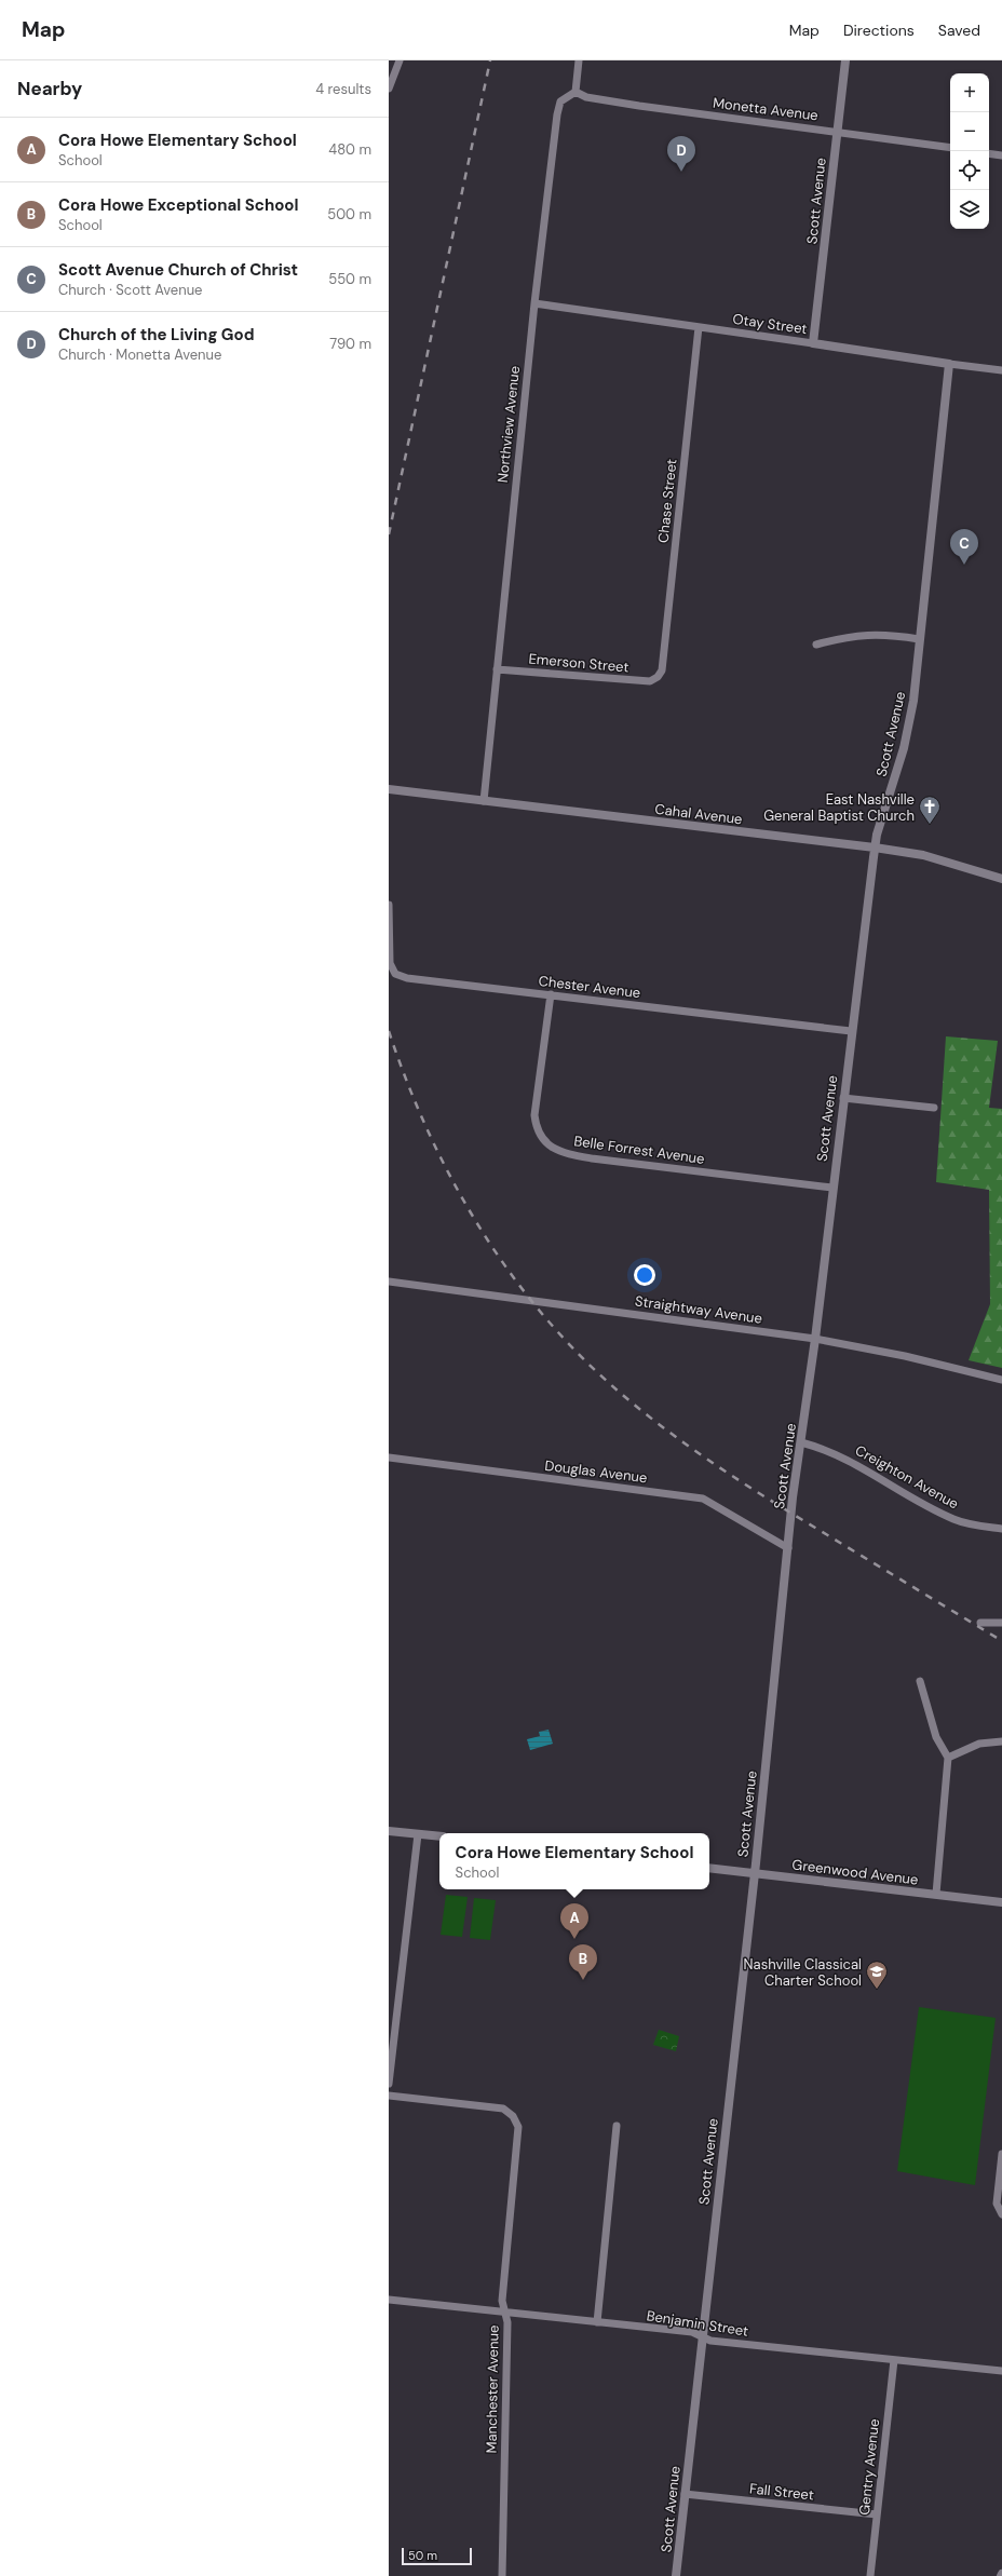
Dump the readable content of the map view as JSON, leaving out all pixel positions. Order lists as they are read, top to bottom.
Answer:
{
  "streets": {
    "street": [
      "Monetta Avenue",
      "Scott Avenue",
      "Otay Street",
      "Northview Avenue",
      "Chase Street",
      "Emerson Street",
      "Cahal Avenue",
      "Chester Avenue",
      "Belle Forrest Avenue",
      "Straightway Avenue",
      "Douglas Avenue",
      "Creighton Avenue",
      "Greenwood Avenue",
      "Benjamin Street",
      "Manchester Avenue",
      "Gentry Avenue",
      "Fall Street"
    ]
  },
  "crossings": [
    ["Monetta Avenue", "Scott Avenue"],
    ["Monetta Avenue", "Northview Avenue"],
    ["Scott Avenue", "Otay Street"],
    ["Scott Avenue", "Cahal Avenue"],
    ["Scott Avenue", "Chester Avenue"],
    ["Scott Avenue", "Belle Forrest Avenue"],
    ["Scott Avenue", "Straightway Avenue"],
    ["Scott Avenue", "Douglas Avenue"],
    ["Scott Avenue", "Creighton Avenue"],
    ["Scott Avenue", "Greenwood Avenue"],
    ["Scott Avenue", "Benjamin Street"],
    ["Scott Avenue", "Fall Street"],
    ["Otay Street", "Northview Avenue"],
    ["Otay Street", "Chase Street"],
    ["Northview Avenue", "Emerson Street"],
    ["Northview Avenue", "Cahal Avenue"],
    ["Chase Street", "Emerson Street"],
    ["Chester Avenue", "Belle Forrest Avenue"],
    ["Benjamin Street", "Manchester Avenue"],
    ["Benjamin Street", "Gentry Avenue"],
    ["Gentry Avenue", "Fall Street"]
  ],
  "places": {
    "church": ["East Nashville General Baptist Church"],
    "school or university": ["Nashville Classical Charter School"]
  },
  "scale_bar": "50 m",
  "page": {
    "header": "Map",
    "nav": ["Map", "Directions", "Saved"],
    "heading": ["Nearby", "4 results"],
    "map_buttons": ["+", "−"],
    "list": [
      {
        "mark": "A",
        "name": "Cora Howe Elementary School",
        "note": "School",
        "value": "480 m"
      },
      {
        "mark": "B",
        "name": "Cora Howe Exceptional School",
        "note": "School",
        "value": "500 m"
      },
      {
        "mark": "C",
        "name": "Scott Avenue Church of Christ",
        "note": "Church · Scott Avenue",
        "value": "550 m"
      },
      {
        "mark": "D",
        "name": "Church of the Living God",
        "note": "Church · Monetta Avenue",
        "value": "790 m"
      }
    ],
    "pins": [
      "D",
      "C",
      "A",
      "B"
    ],
    "popup": ["Cora Howe Elementary School", "School"],
    "scale": "50 m"
  }
}
